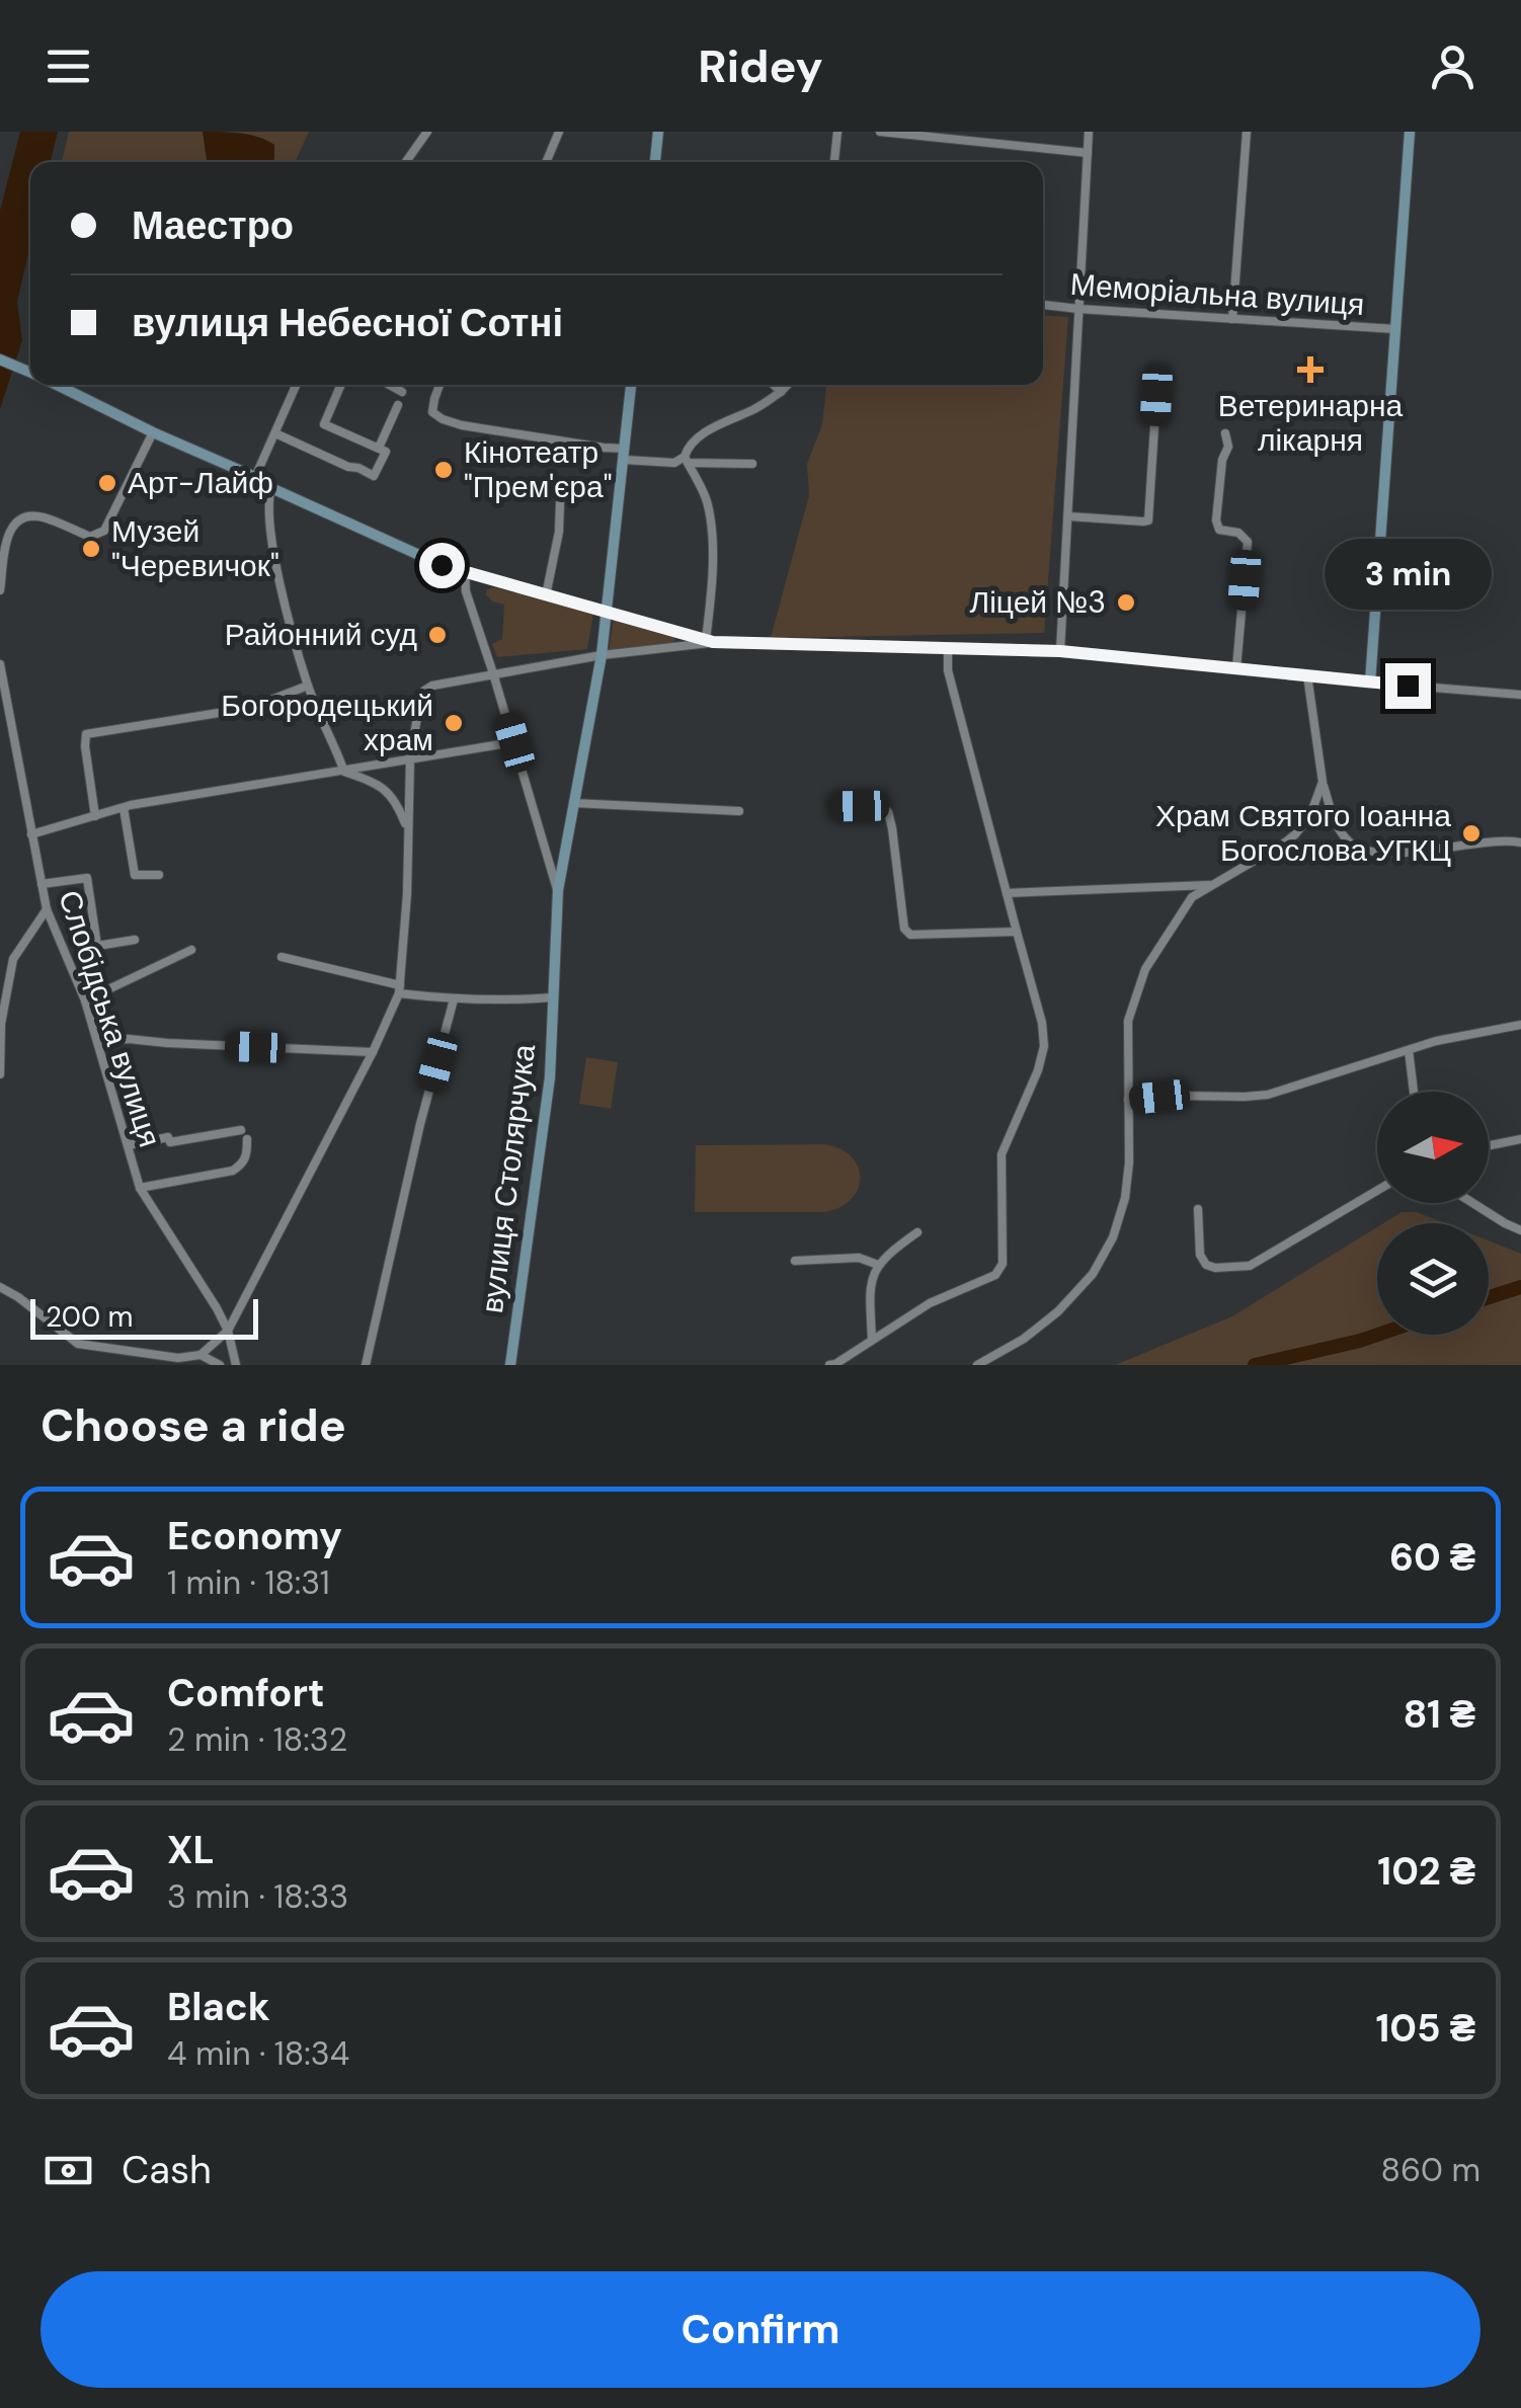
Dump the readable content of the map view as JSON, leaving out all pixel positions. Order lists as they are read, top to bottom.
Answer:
{
  "streets": {
    "street": ["Меморіальна вулиця", "Слобідська вулиця", "вулиця Столярчука"]
  },
  "places": {
    "health": ["Ветеринарна лікарня"],
    "other": [
      "Кінотеатр \"Прем'єра\"",
      "Арт-Лайф",
      "Музей \"Черевичок\"",
      "Ліцей №3",
      "Районний суд",
      "Богородецький храм",
      "Храм Святого Іоанна Богослова УГКЦ"
    ]
  },
  "scale_bar": "200 m",
  "north": "right",
  "page": {
    "header": "Ridey",
    "banner": ["Маестро", "вулиця Небесної Сотні"],
    "bubble": "3 min",
    "scale": "200 m",
    "heading": "Choose a ride",
    "list": [
      {
        "name": "Economy",
        "note": "1 min · 18:31",
        "value": "60 ₴"
      },
      {
        "name": "Comfort",
        "note": "2 min · 18:32",
        "value": "81 ₴"
      },
      {
        "name": "XL",
        "note": "3 min · 18:33",
        "value": "102 ₴"
      },
      {
        "name": "Black",
        "note": "4 min · 18:34",
        "value": "105 ₴"
      }
    ],
    "pay": ["Cash", "860 m"],
    "buttons": "Confirm"
  }
}
